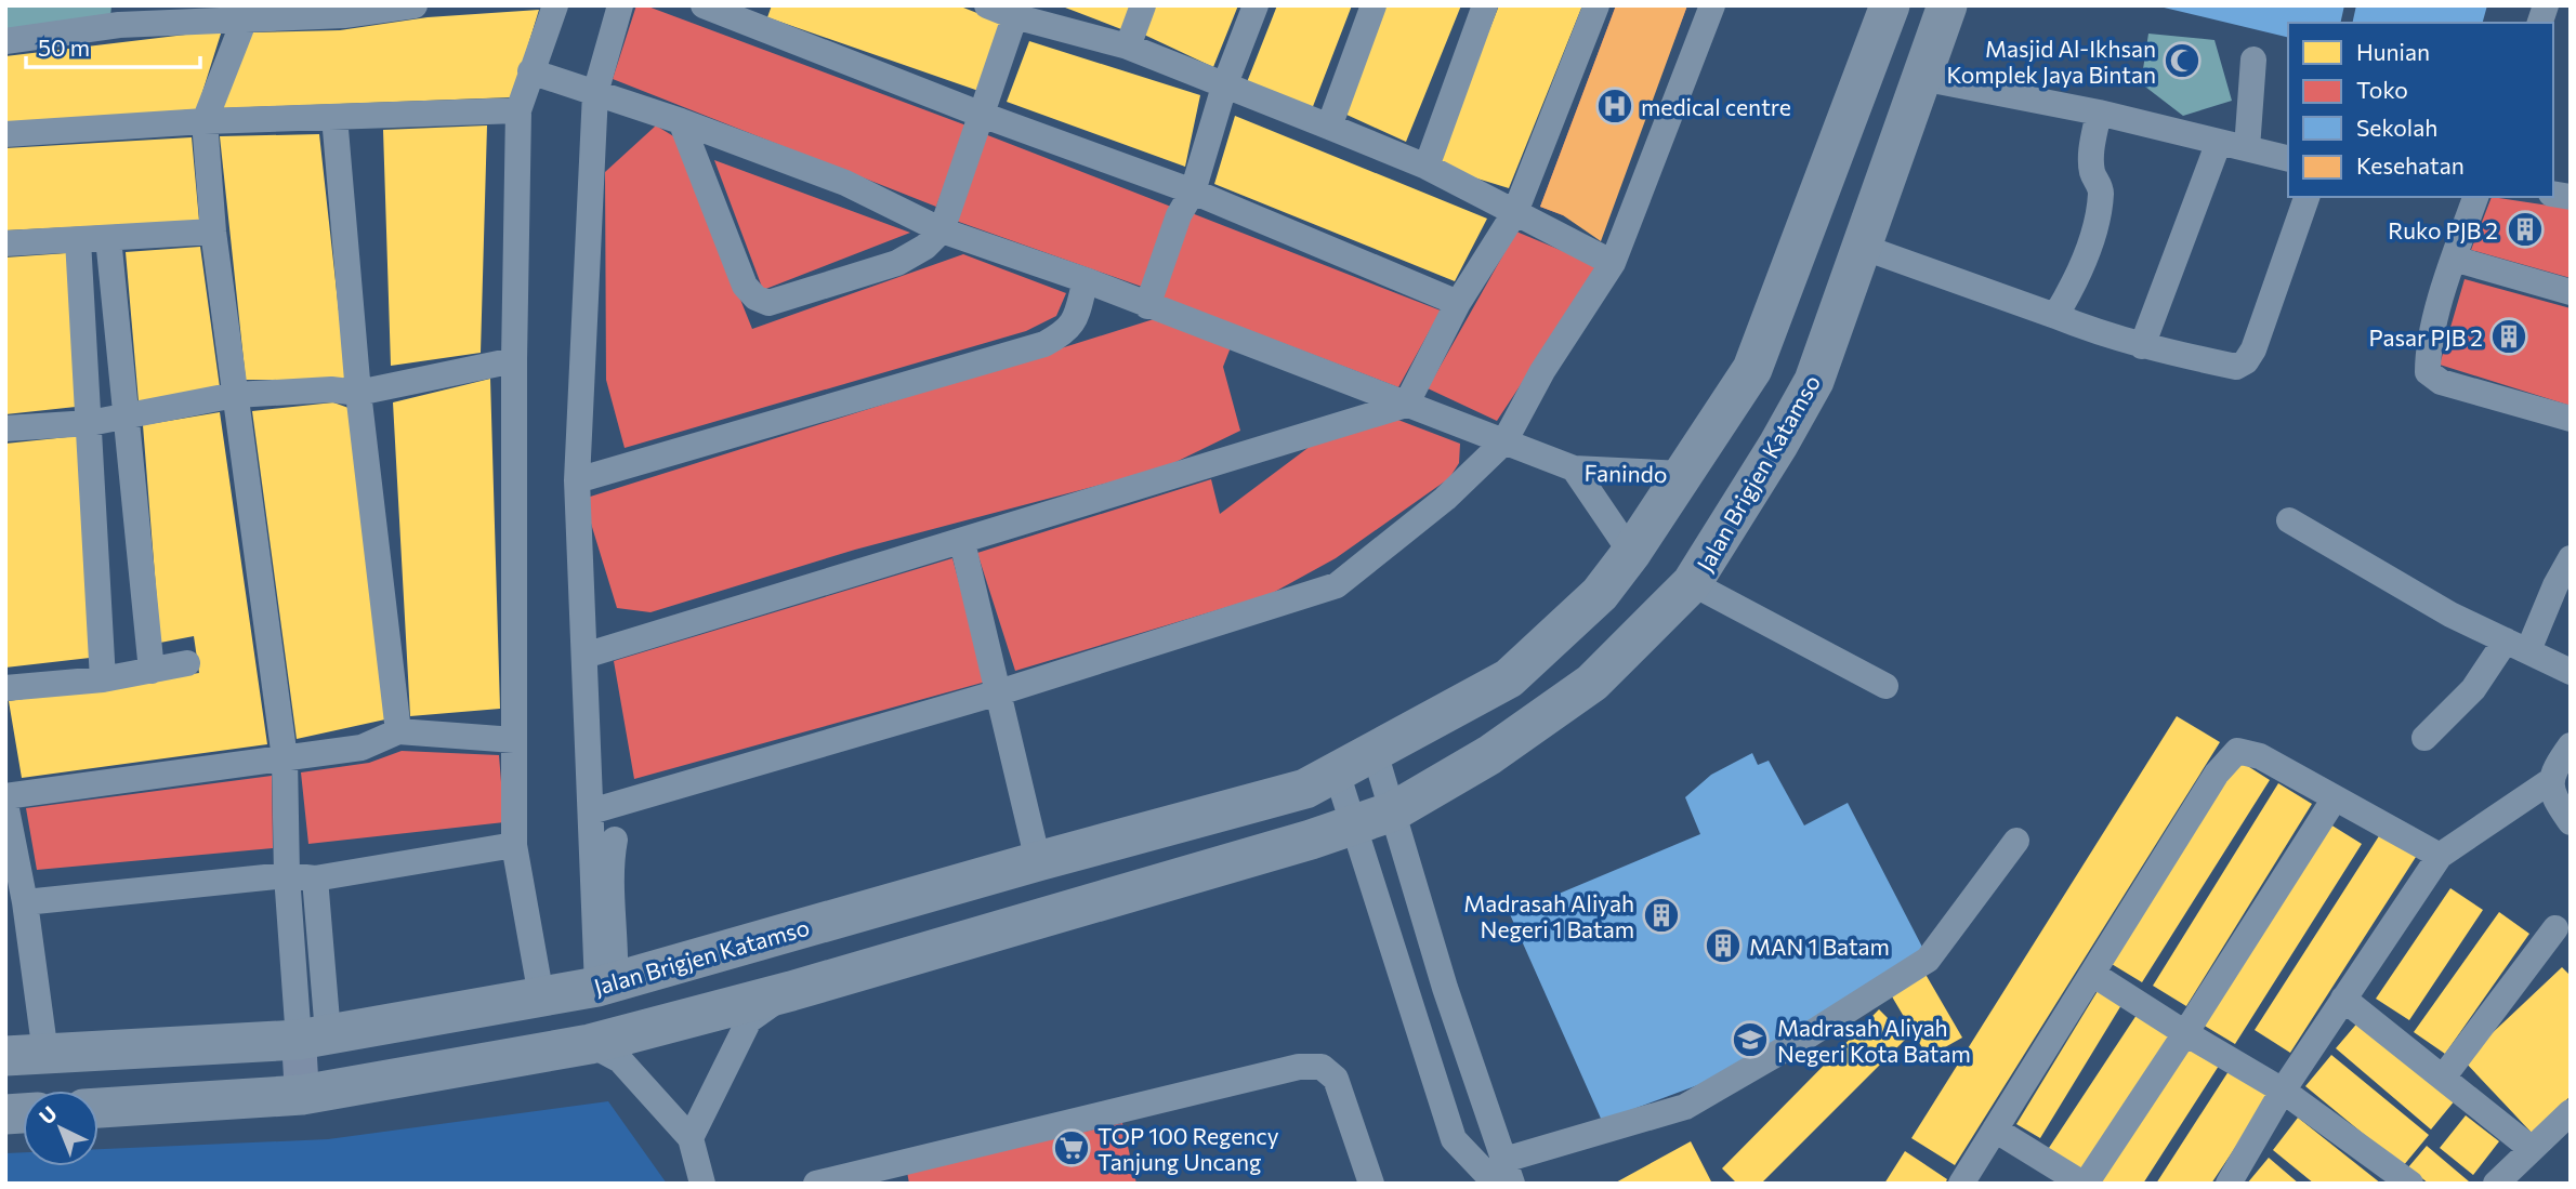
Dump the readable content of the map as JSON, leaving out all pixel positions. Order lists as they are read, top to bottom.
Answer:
{
  "streets": {
    "highway": ["Jalan Brigjen Katamso"],
    "street": ["Fanindo"]
  },
  "crossings": [
    ["Fanindo", "Jalan Brigjen Katamso"]
  ],
  "places": {
    "mosque": ["Masjid Al-Ikhsan Komplek Jaya Bintan"],
    "hospital": ["medical centre"],
    "building": [
      "Ruko PJB 2",
      "Pasar PJB 2",
      "Madrasah Aliyah Negeri 1 Batam",
      "MAN 1 Batam"
    ],
    "school or university": ["Madrasah Aliyah Negeri Kota Batam"],
    "supermarket": ["TOP 100 Regency Tanjung Uncang"]
  },
  "legend": [
    "Hunian",
    "Toko",
    "Sekolah",
    "Kesehatan"
  ],
  "scale_bar": "50 m",
  "north": "top left"
}
